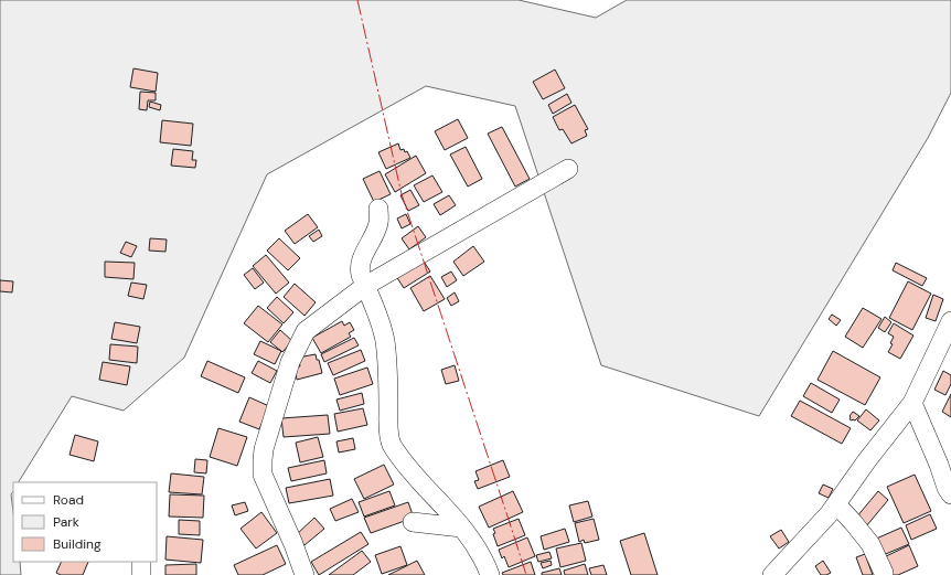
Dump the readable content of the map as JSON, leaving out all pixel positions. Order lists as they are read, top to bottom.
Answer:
{
  "legend": ["Road", "Park", "Building"]
}
